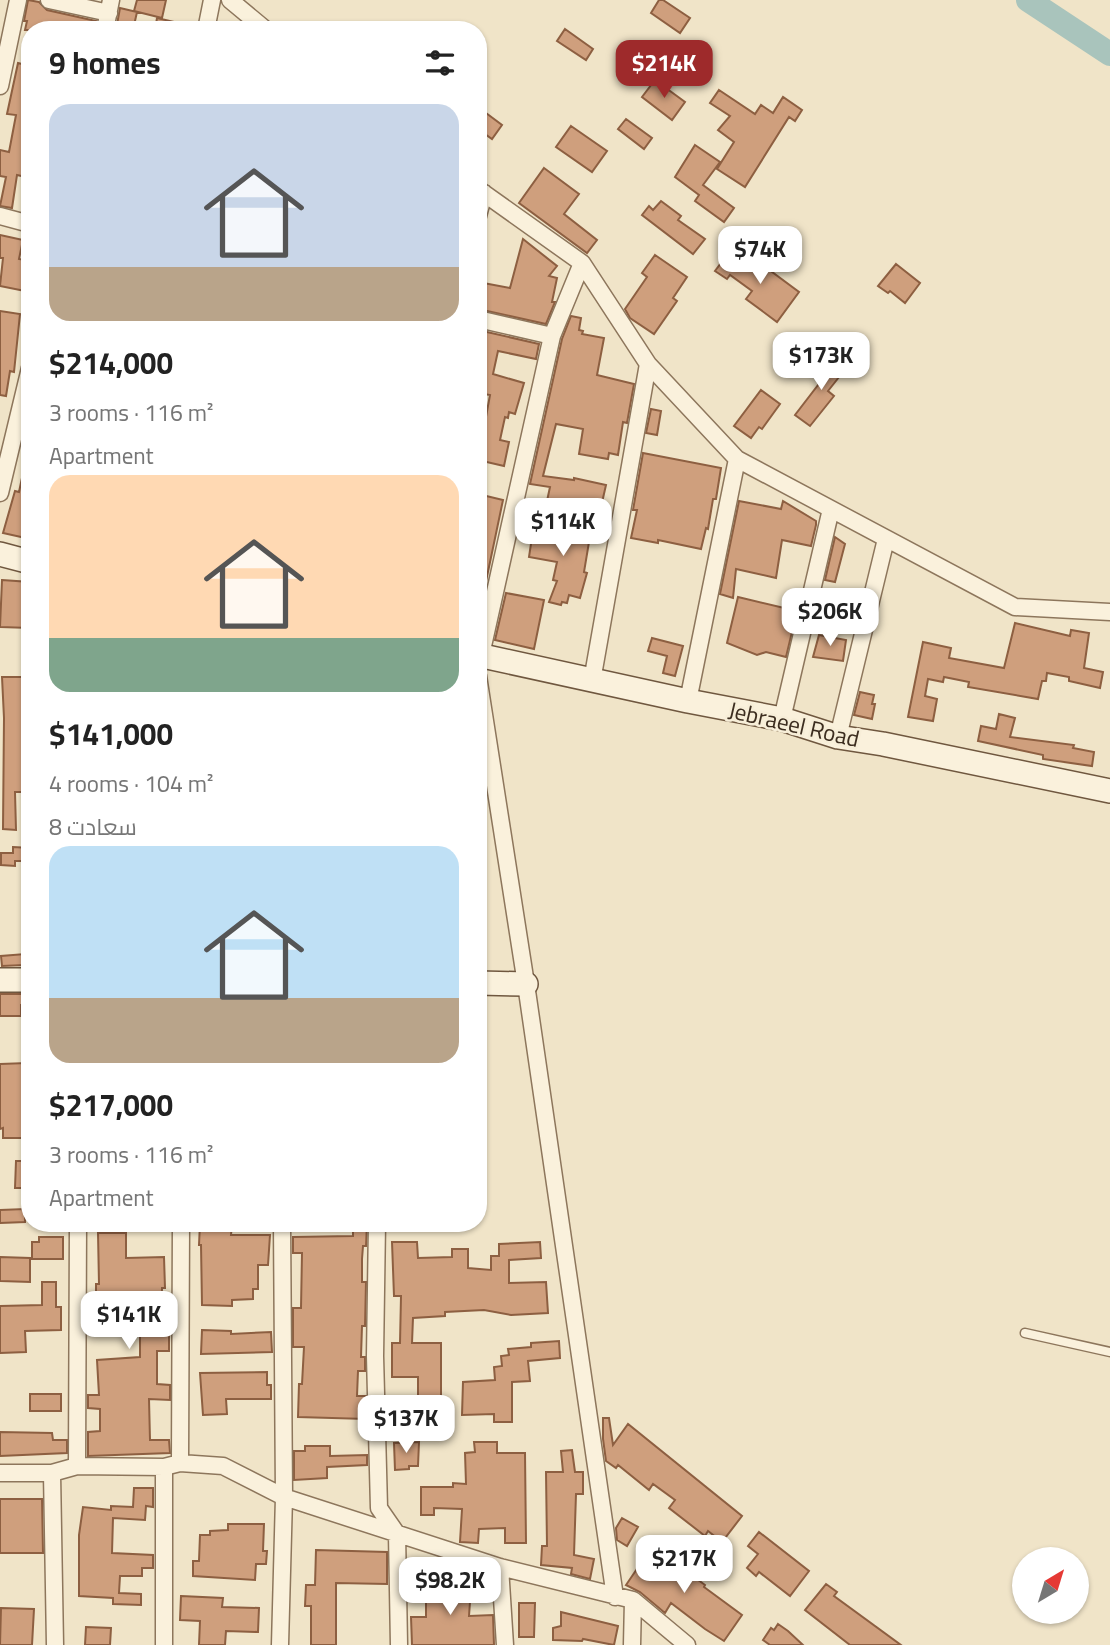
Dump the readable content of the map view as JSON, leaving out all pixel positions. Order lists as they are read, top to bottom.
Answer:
{
  "streets": {
    "main road": ["Jebraeel Road"]
  },
  "north": "top right",
  "page": {
    "heading": "9 homes",
    "price": [
      "$214K",
      "$74K",
      "$173K",
      "$114K",
      "$206K",
      "$141K",
      "$137K",
      "$217K",
      "$98.2K"
    ],
    "list": [
      {
        "name": "$214,000",
        "note": "3 rooms · 116 m² · Apartment"
      },
      {
        "name": "$141,000",
        "note": "4 rooms · 104 m² · سعادت 8"
      },
      {
        "name": "$217,000",
        "note": "3 rooms · 116 m² · Apartment"
      }
    ]
  }
}
